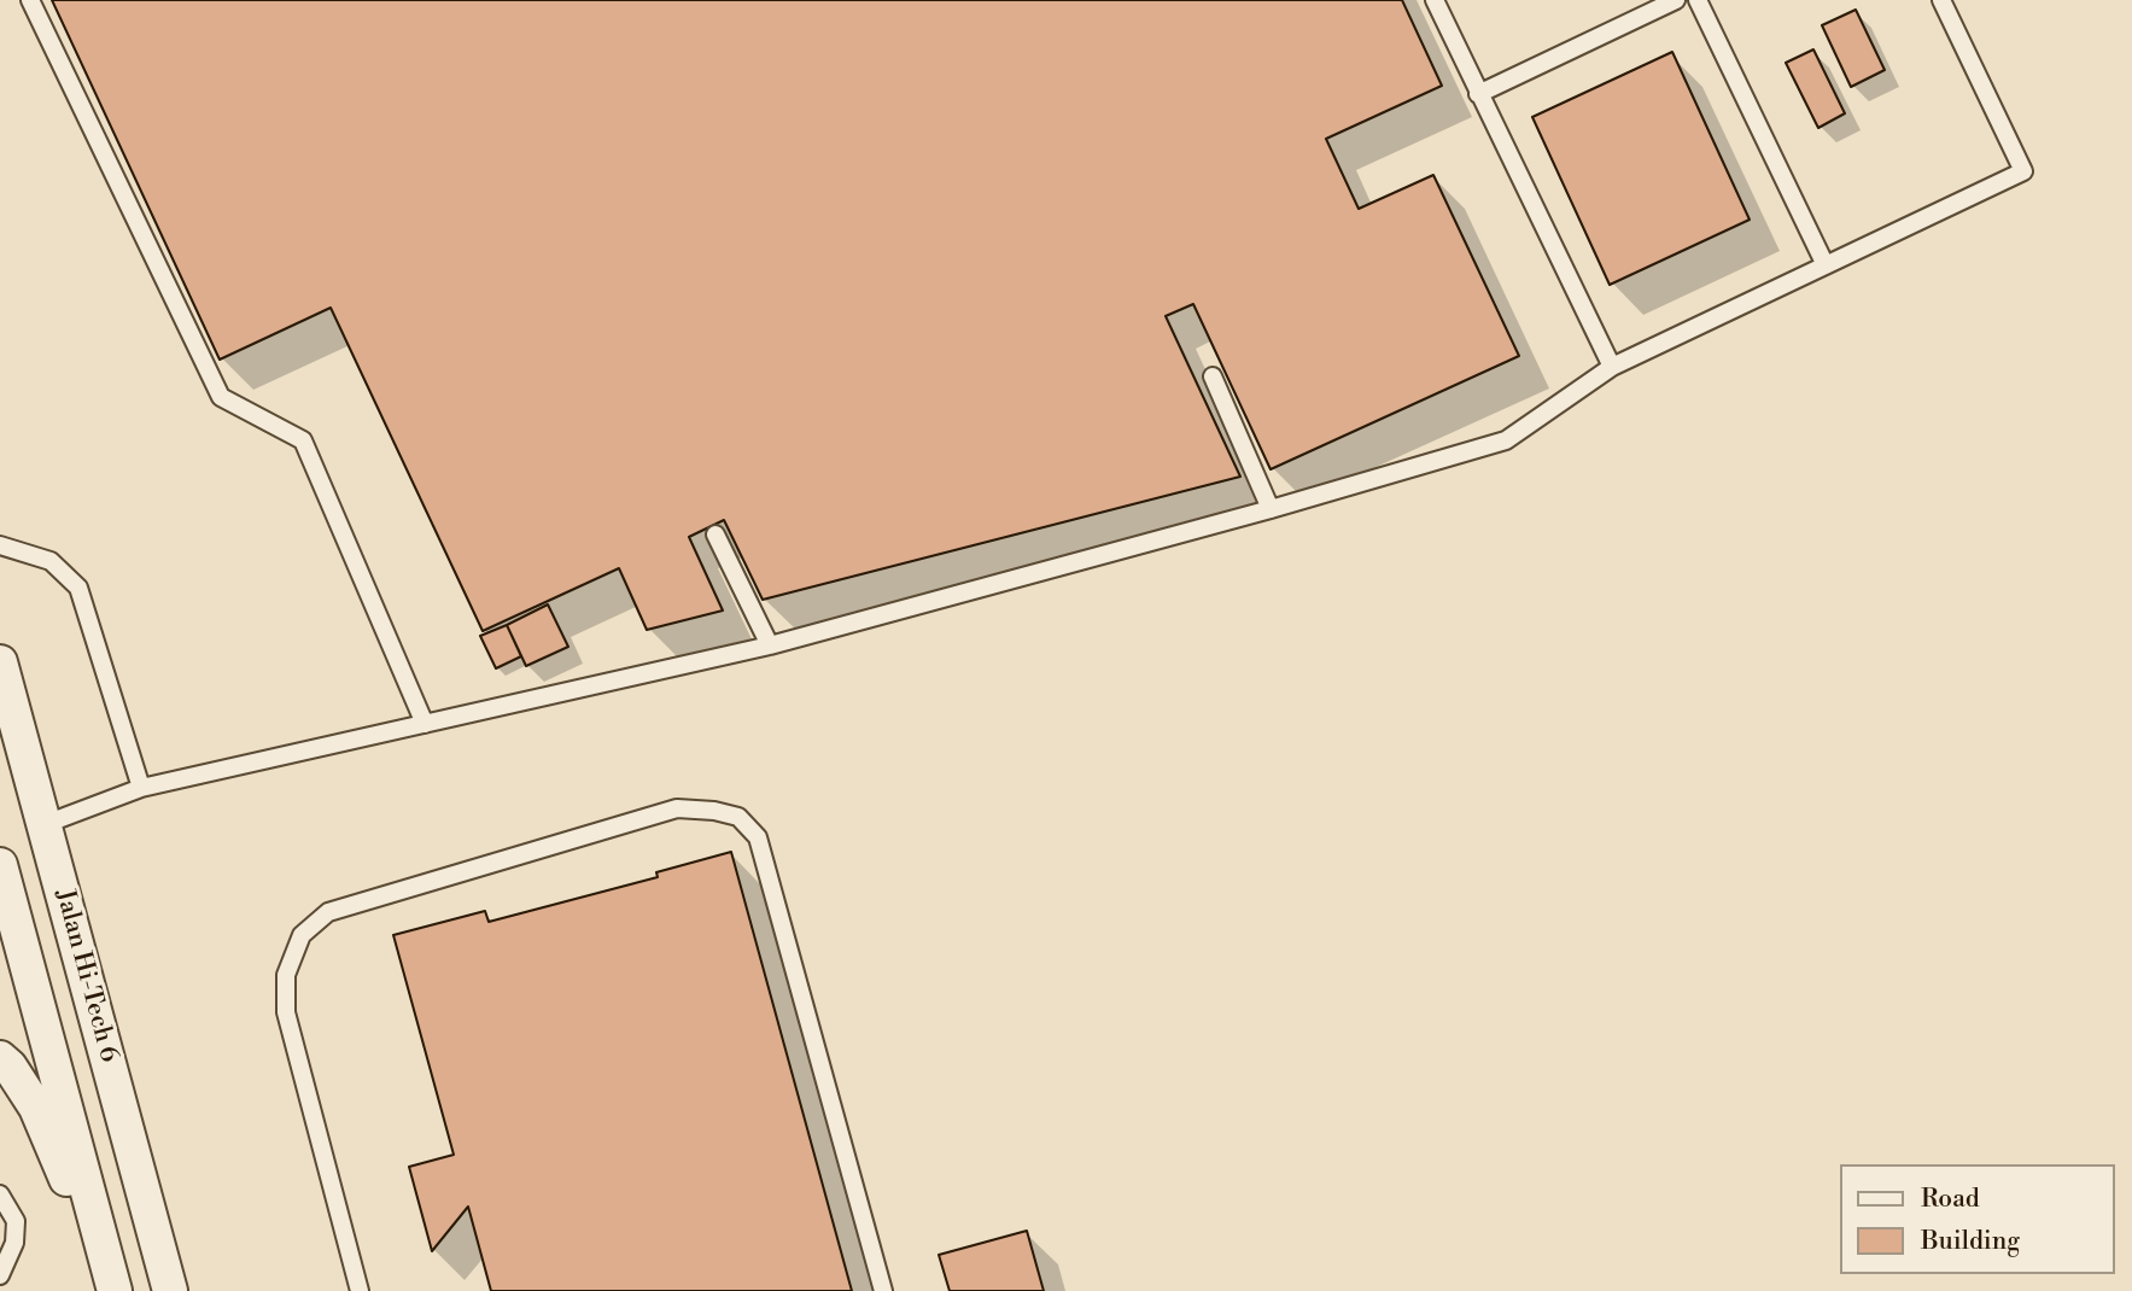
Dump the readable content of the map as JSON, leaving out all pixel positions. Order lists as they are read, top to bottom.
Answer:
{
  "streets": {
    "street": ["Jalan Hi-Tech 6"]
  },
  "legend": ["Road", "Building"]
}
